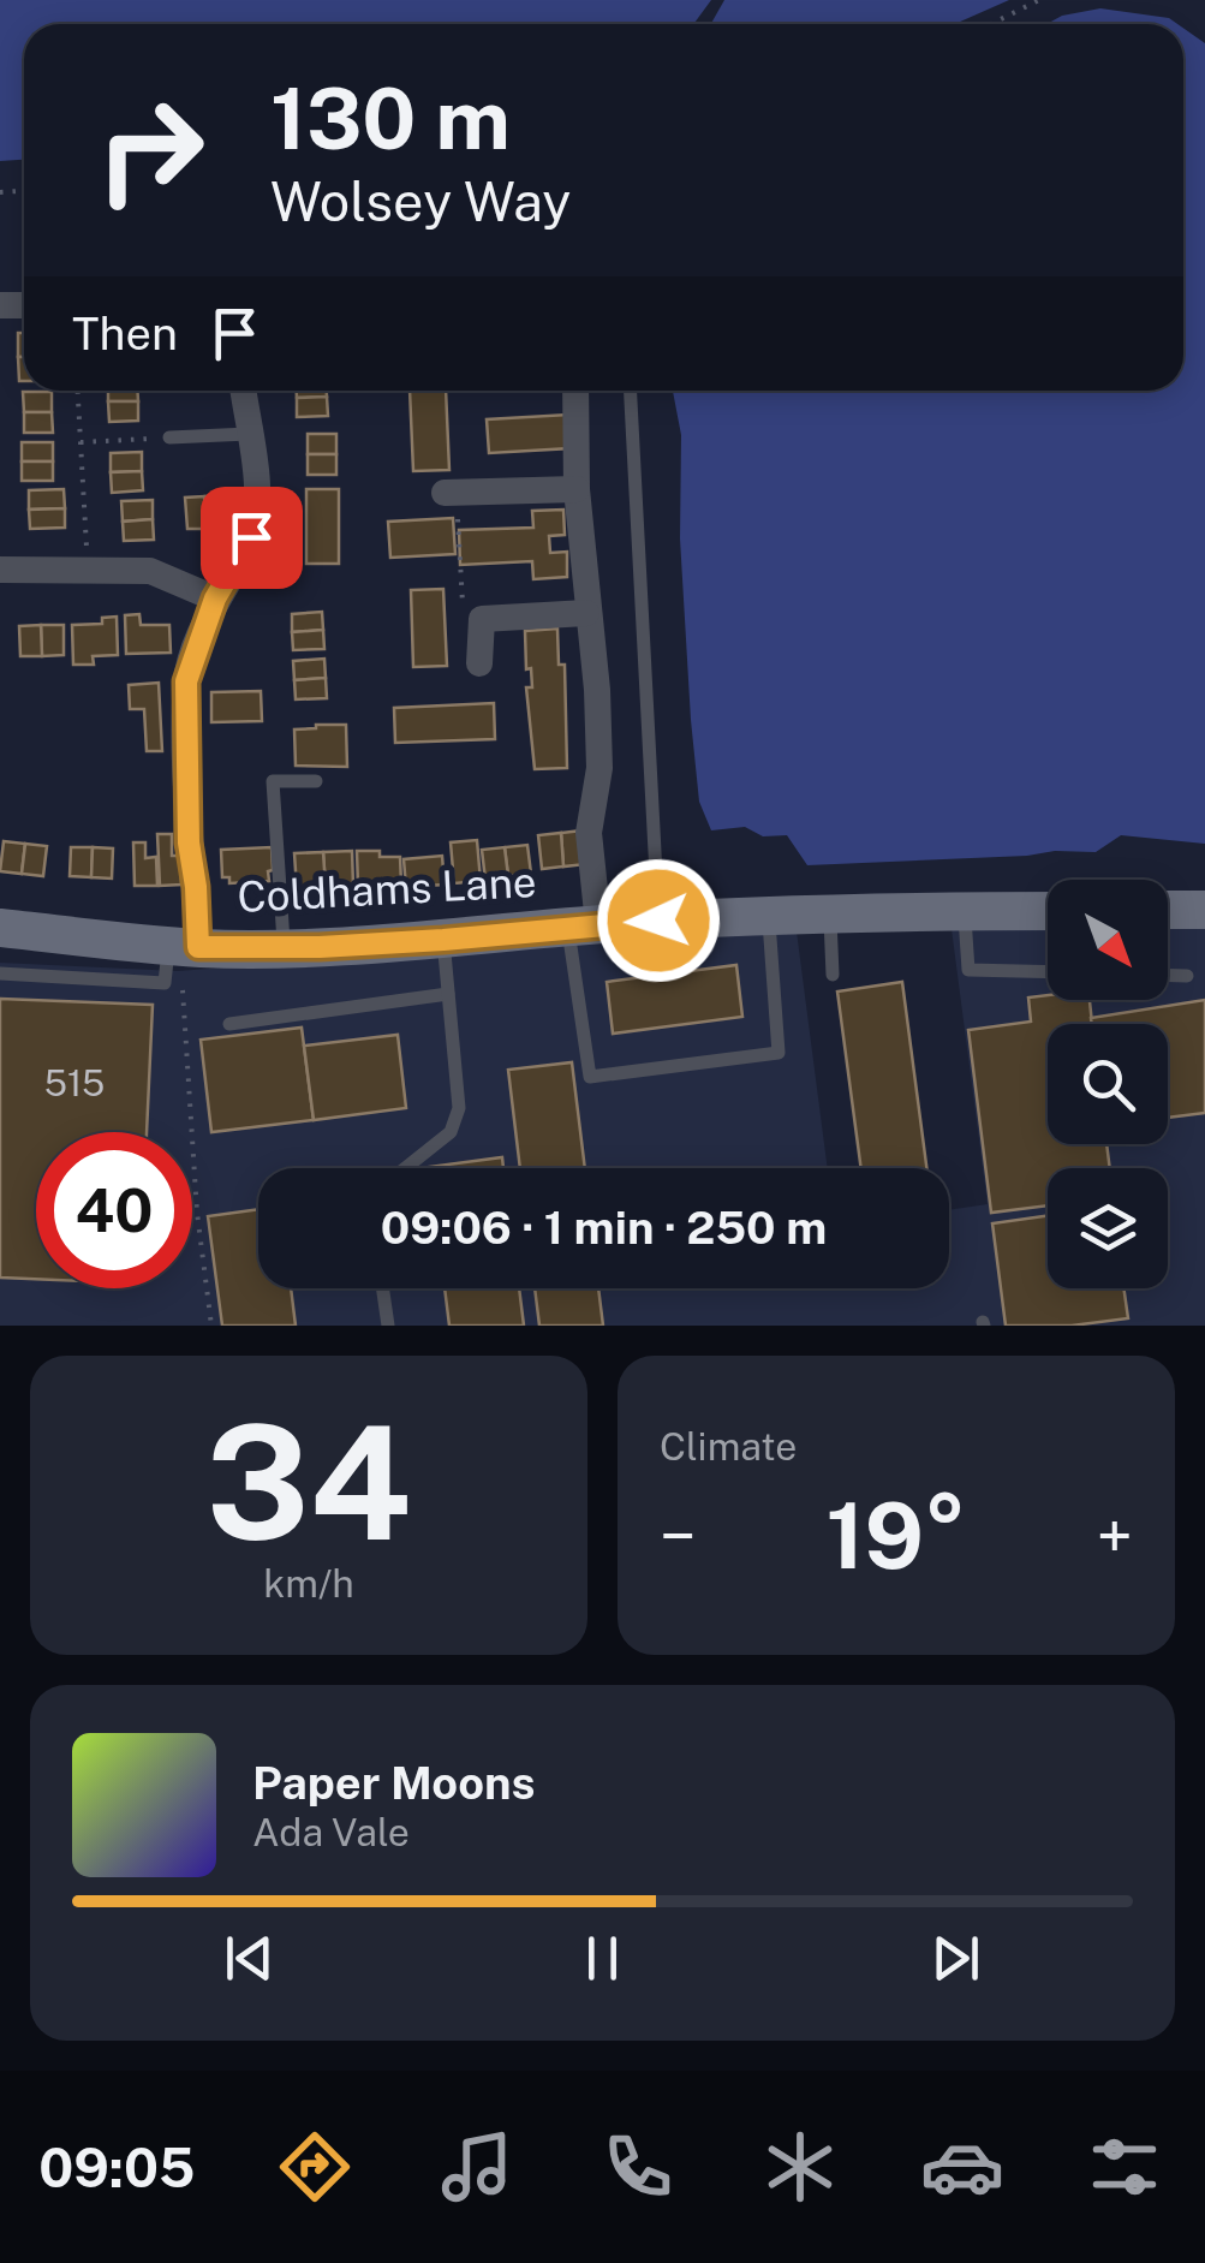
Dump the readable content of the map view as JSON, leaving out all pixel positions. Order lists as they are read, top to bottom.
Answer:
{
  "streets": {
    "street": ["Coldhams Lane"]
  },
  "house_numbers": ["515"],
  "north": "bottom right",
  "page": {
    "turn": ["130 m", "Wolsey Way"],
    "then": "Then",
    "limit": "40",
    "trip": "09:06 · 1 min · 250 m",
    "tile": [
      ["34", "km/h"],
      "Climate"
    ],
    "heat": ["−", "19°", "+"],
    "song": ["Paper Moons", "Ada Vale"],
    "tabs": "09:05"
  }
}
